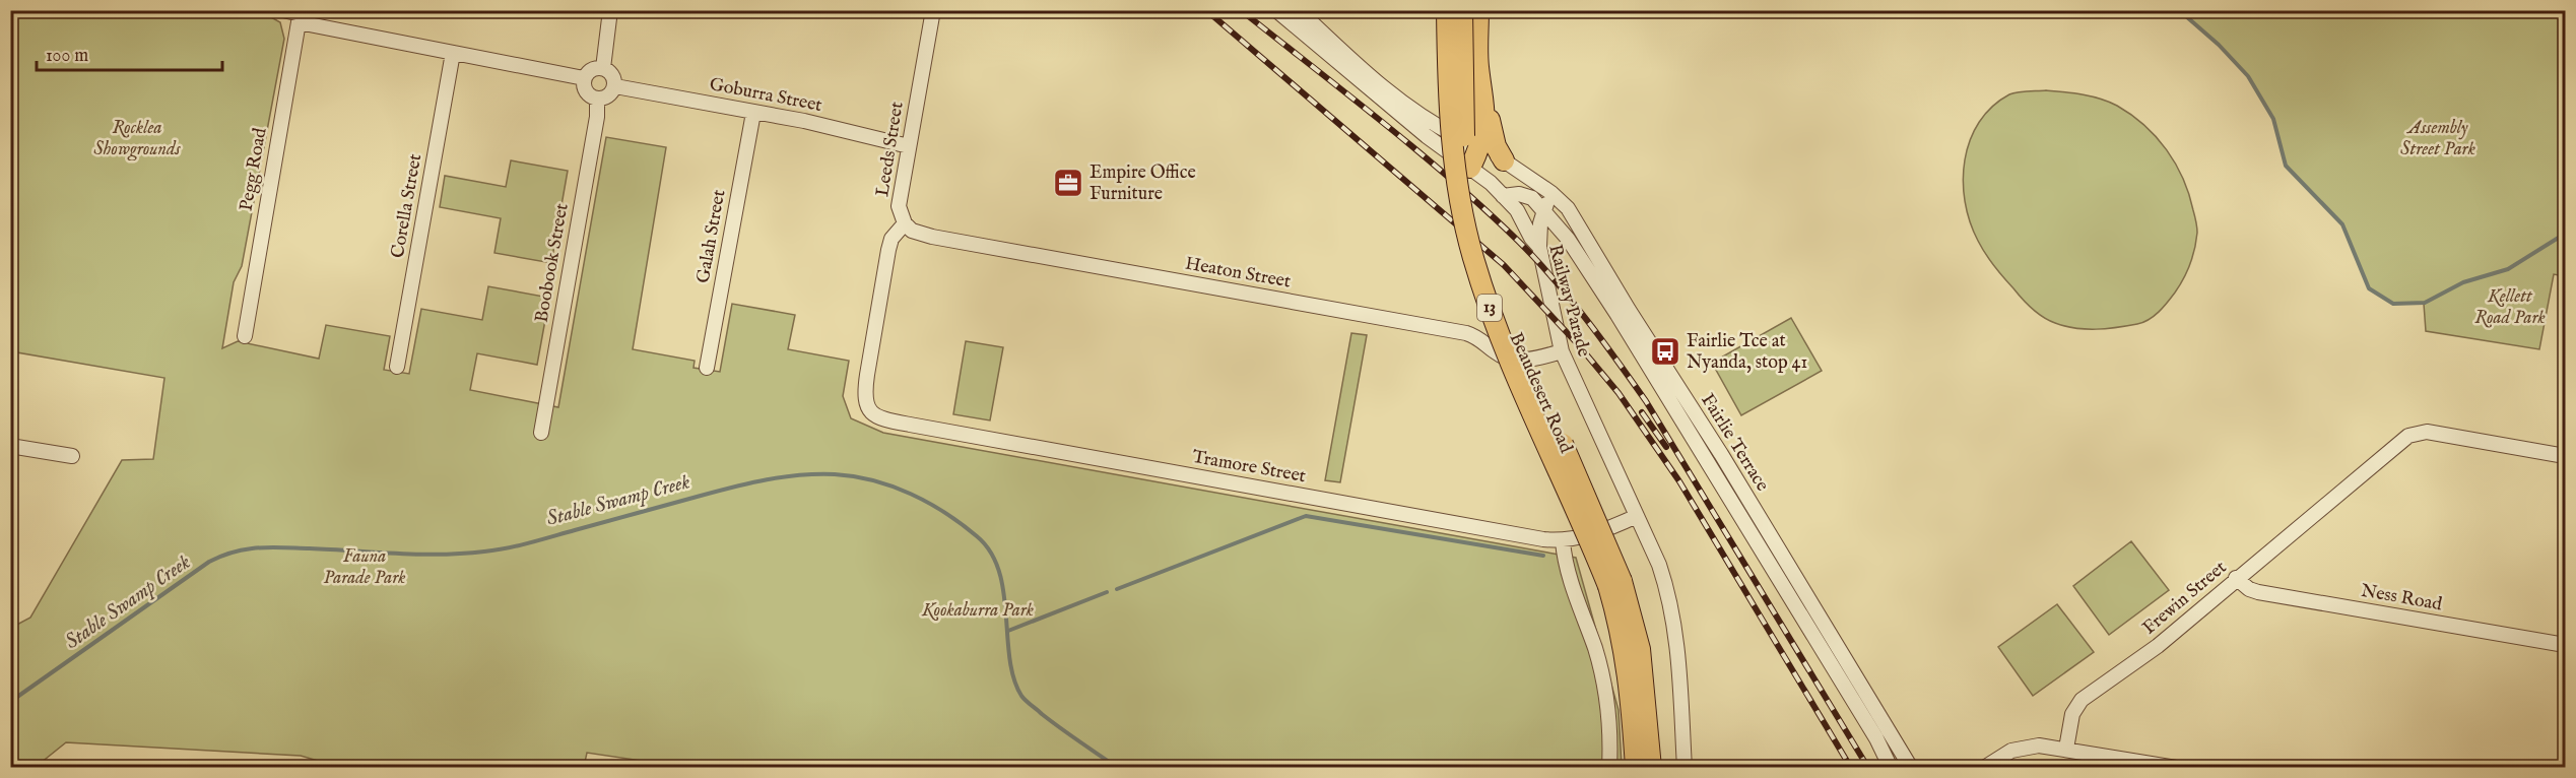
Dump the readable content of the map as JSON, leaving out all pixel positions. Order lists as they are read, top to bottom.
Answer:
{
  "streets": {
    "highway": ["13", "Beaudesert Road"],
    "street": [
      "Goburra Street",
      "Leeds Street",
      "Pegg Road",
      "Corella Street",
      "Galah Street",
      "Boobook Street",
      "Heaton Street",
      "Railway Parade",
      "Fairlie Terrace",
      "Tramore Street",
      "Frewin Street",
      "Ness Road"
    ]
  },
  "crossings": [
    ["Goburra Street", "Leeds Street"],
    ["Goburra Street", "Galah Street"],
    ["Goburra Street", "Boobook Street"],
    ["Leeds Street", "Heaton Street"],
    ["Leeds Street", "Tramore Street"],
    ["Heaton Street", "Railway Parade"],
    ["Heaton Street", "Tramore Street"],
    ["Railway Parade", "Fairlie Terrace"],
    ["Railway Parade", "Tramore Street"],
    ["Frewin Street", "Ness Road"]
  ],
  "water": ["Stable Swamp Creek"],
  "parks": [
    "Rocklea Showgrounds",
    "Assembly Street Park",
    "Kellett Road Park",
    "Fauna Parade Park",
    "Kookaburra Park"
  ],
  "places": {
    "office": ["Empire Office Furniture"],
    "bus stop": ["Fairlie Tce at Nyanda, stop 41"]
  },
  "scale_bar": "100 m"
}
